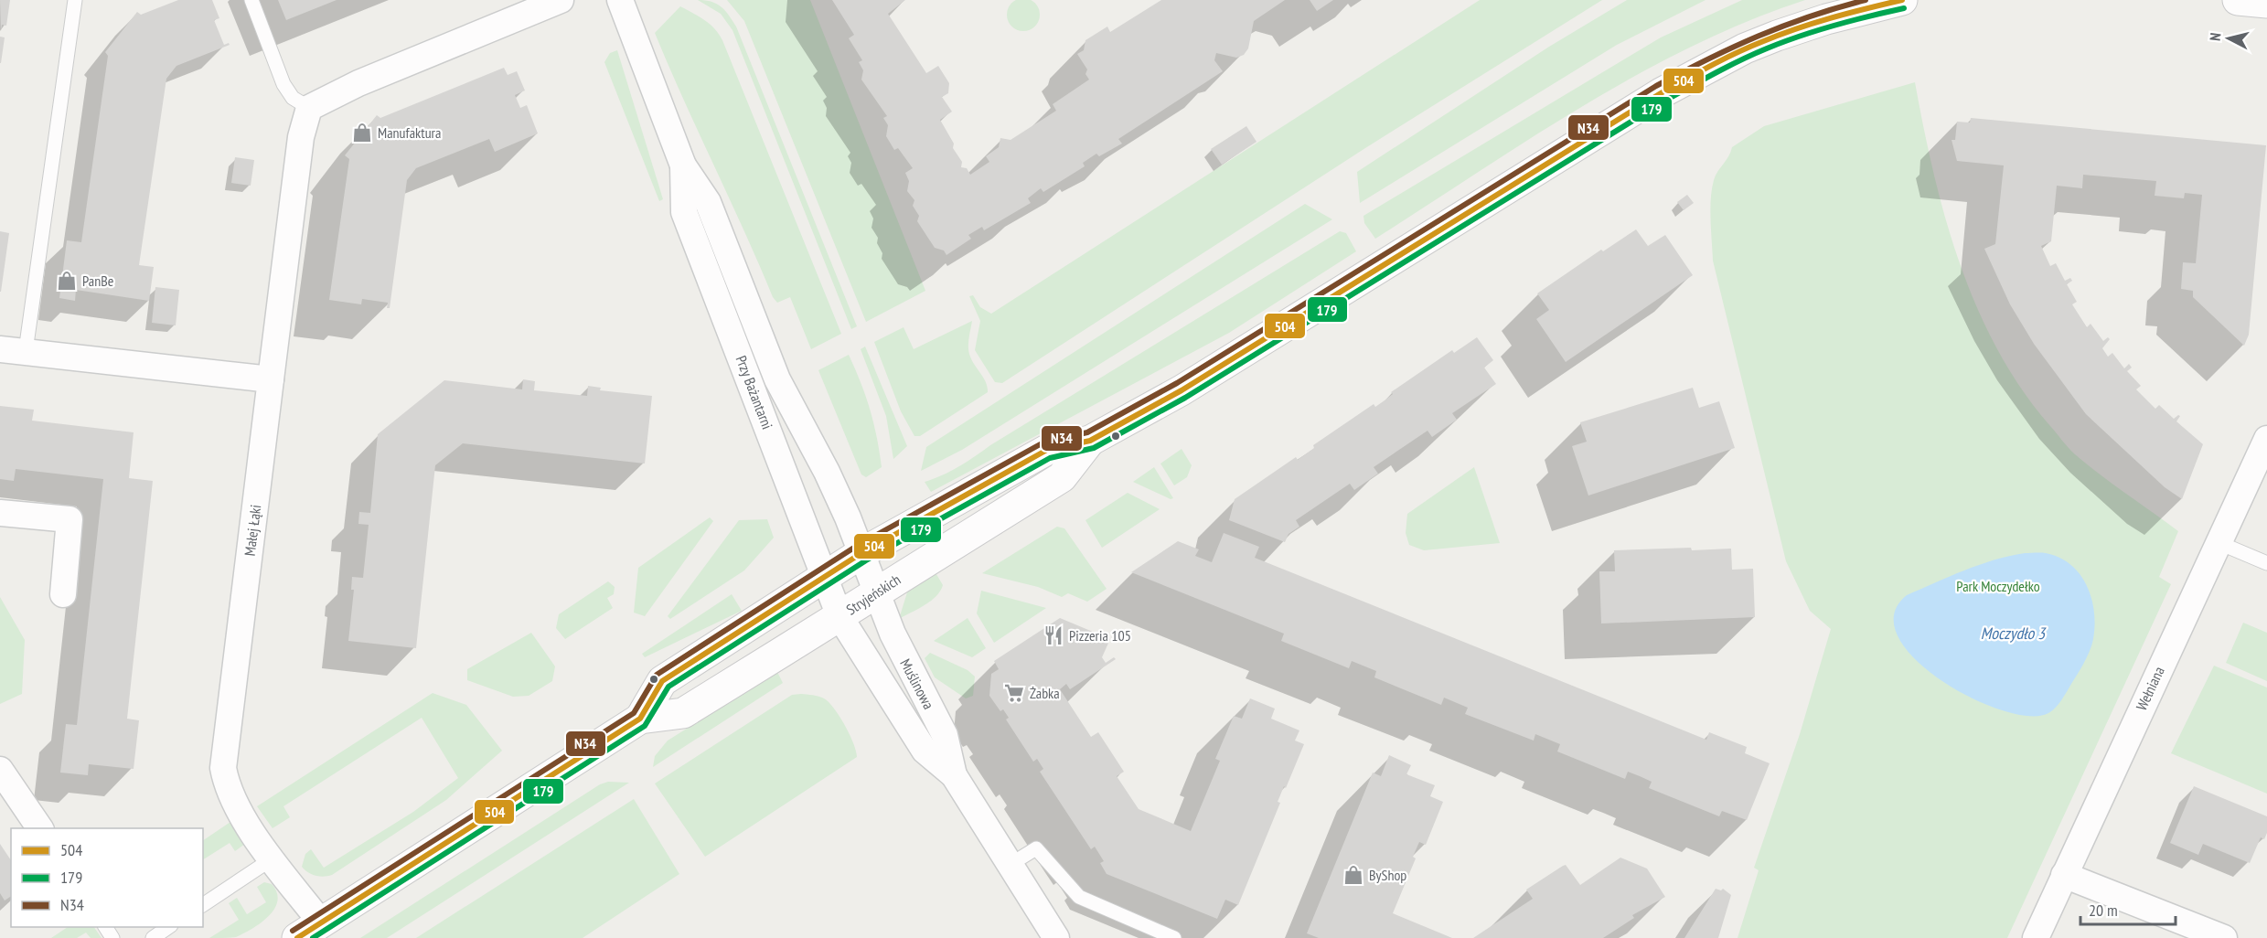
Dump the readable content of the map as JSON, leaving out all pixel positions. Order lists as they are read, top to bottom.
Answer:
{
  "streets": {
    "street": [
      "Przy Bażantarni",
      "Małej Łąki",
      "Stryjeńskich",
      "Muślinowa",
      "Wełniana"
    ]
  },
  "crossings": [
    ["Przy Bażantarni", "Stryjeńskich"],
    ["Przy Bażantarni", "Muślinowa"],
    ["Małej Łąki", "Stryjeńskich"],
    ["Stryjeńskich", "Muślinowa"]
  ],
  "water": ["Moczydło 3"],
  "parks": ["Park Moczydełko"],
  "places": {
    "shop": ["Manufaktura", "PanBe", "ByShop"],
    "restaurant": ["Pizzeria 105"],
    "supermarket": ["Żabka"]
  },
  "lines": ["transit line 504", "transit line N34", "transit line 179"],
  "legend": ["504", "179", "N34"],
  "scale_bar": "20 m",
  "north": "left"
}
